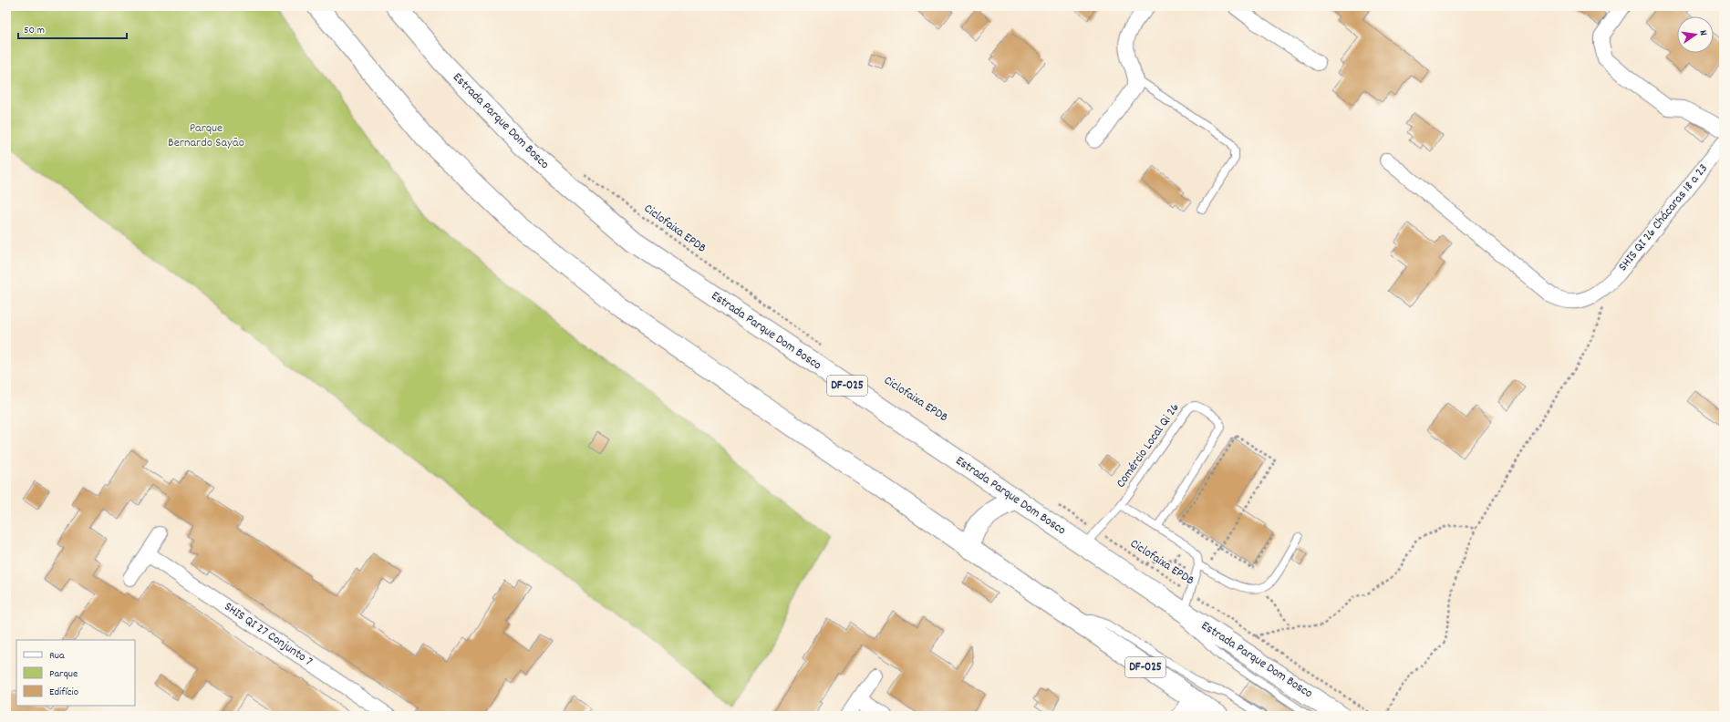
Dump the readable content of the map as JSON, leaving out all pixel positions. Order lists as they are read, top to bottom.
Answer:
{
  "streets": {
    "main road": ["Estrada Parque Dom Bosco", "DF-025"],
    "street": ["SHIS QI 26 Chácaras 18 a 23", "SHIS QI 27 Conjunto 7"],
    "lane": ["Comércio Local Qi 26"],
    "path": ["Ciclofaixa EPDB"]
  },
  "crossings": [
    ["Estrada Parque Dom Bosco", "Ciclofaixa EPDB"]
  ],
  "parks": ["Parque Bernardo Sayão"],
  "legend": ["Rua", "Parque", "Edifício"],
  "scale_bar": "50 m",
  "north": "right"
}
